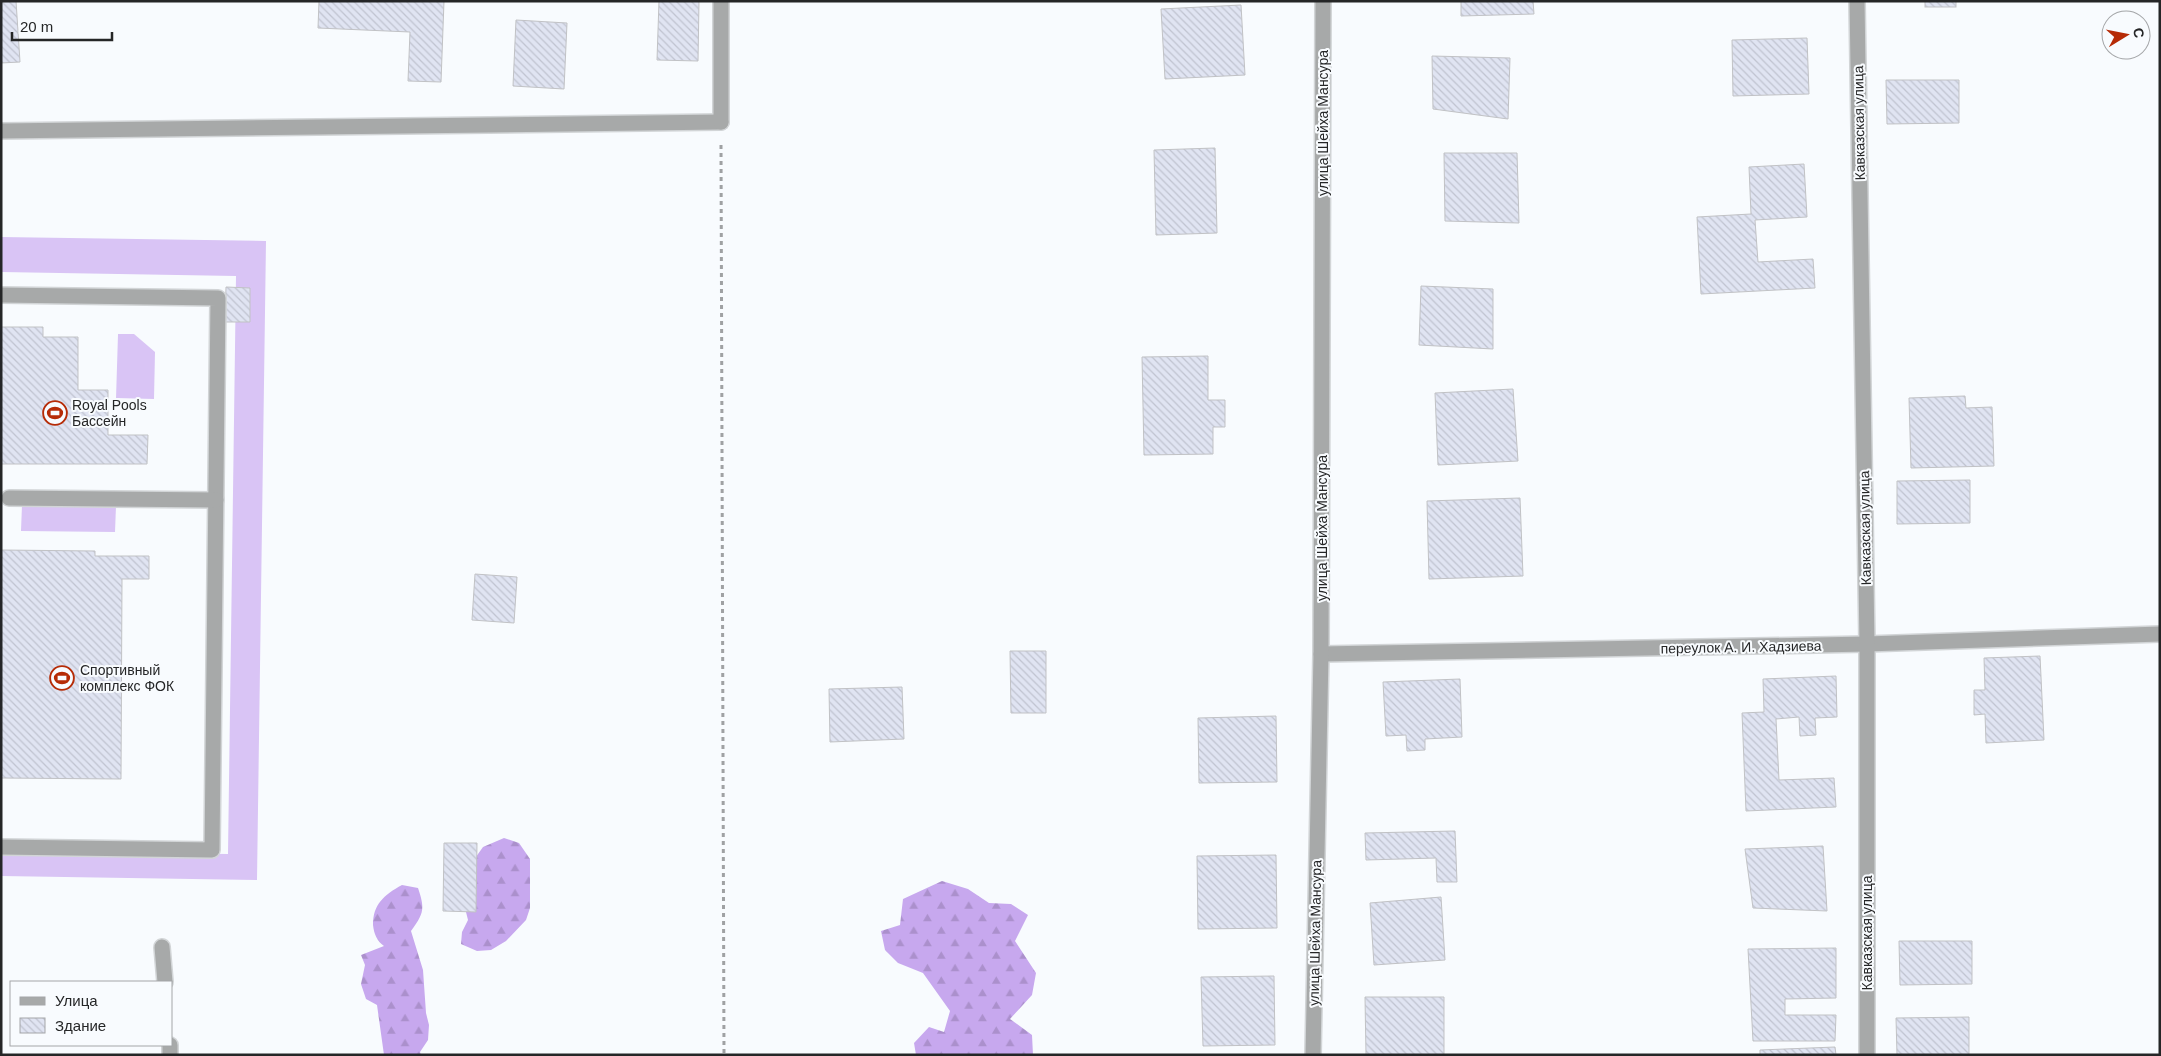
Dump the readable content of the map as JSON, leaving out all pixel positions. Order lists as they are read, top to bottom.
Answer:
{
  "streets": {
    "street": ["улица Шейха Мансура", "Кавказская улица", "переулок А. И. Хадзиева"]
  },
  "crossings": [
    ["улица Шейха Мансура", "переулок А. И. Хадзиева"],
    ["Кавказская улица", "переулок А. И. Хадзиева"]
  ],
  "places": {
    "sports": ["Royal Pools Бассейн", "Спортивный комплекс ФОК"]
  },
  "legend": ["Улица", "Здание"],
  "scale_bar": "20 m",
  "north": "right"
}
